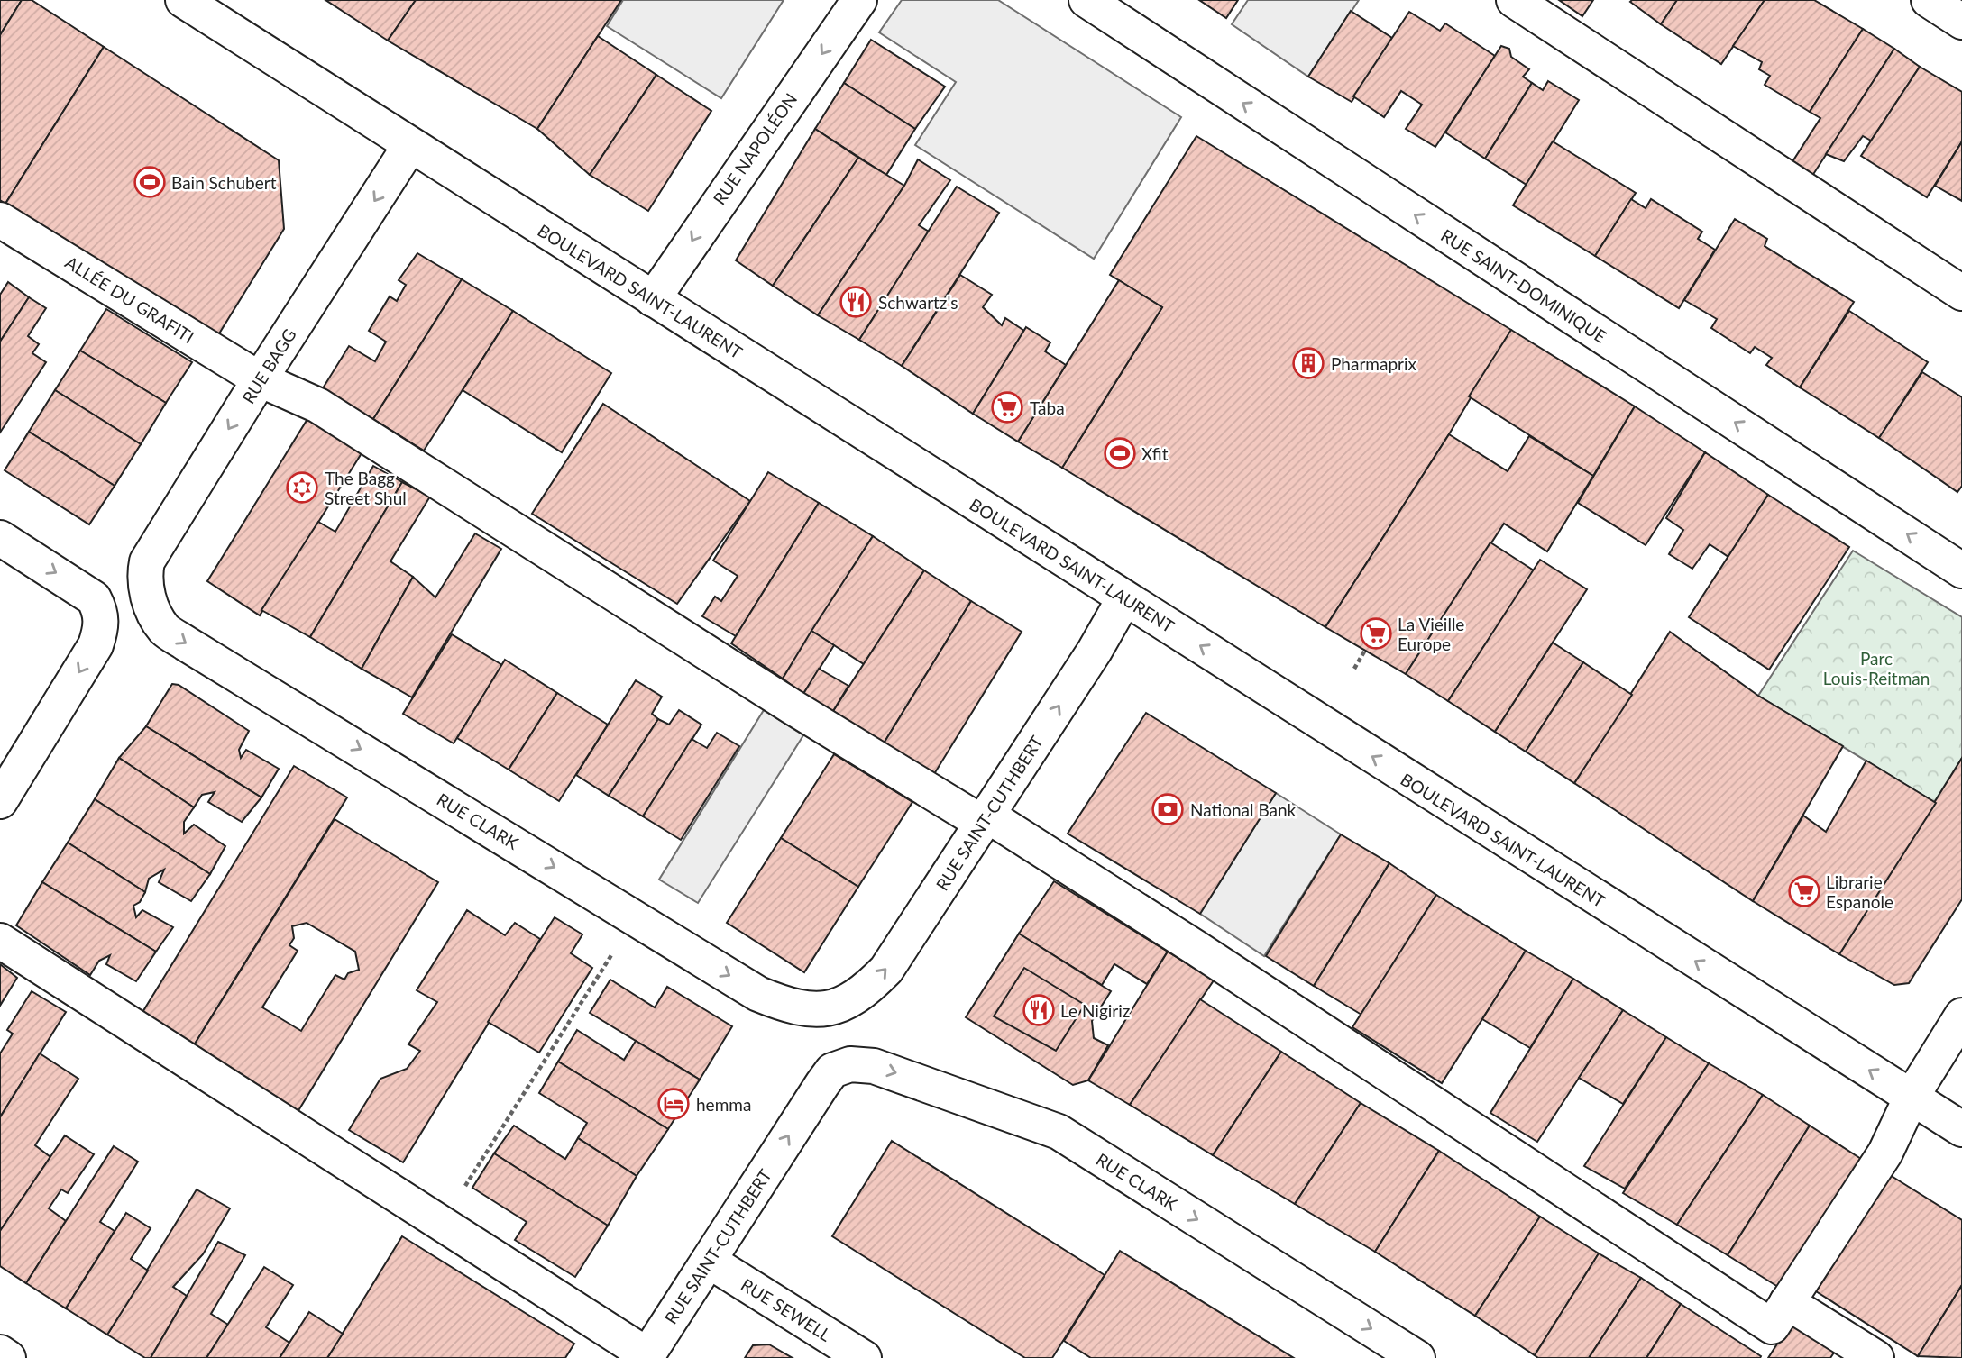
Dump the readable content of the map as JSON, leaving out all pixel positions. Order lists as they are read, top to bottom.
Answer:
{
  "streets": {
    "street": [
      "RUE NAPOLÉON",
      "RUE SAINT-DOMINIQUE",
      "BOULEVARD SAINT-LAURENT",
      "ALLÉE DU GRAFITI",
      "RUE BAGG",
      "RUE SAINT-CUTHBERT",
      "RUE CLARK",
      "RUE SEWELL"
    ]
  },
  "crossings": [
    ["RUE NAPOLÉON", "BOULEVARD SAINT-LAURENT"],
    ["BOULEVARD SAINT-LAURENT", "RUE BAGG"],
    ["BOULEVARD SAINT-LAURENT", "RUE SAINT-CUTHBERT"],
    ["ALLÉE DU GRAFITI", "RUE BAGG"],
    ["ALLÉE DU GRAFITI", "RUE SAINT-CUTHBERT"],
    ["RUE BAGG", "RUE CLARK"],
    ["RUE SAINT-CUTHBERT", "RUE CLARK"],
    ["RUE SAINT-CUTHBERT", "RUE SEWELL"]
  ],
  "one_way": [
    "RUE NAPOLÉON",
    "BOULEVARD SAINT-LAURENT",
    "RUE BAGG",
    "RUE SAINT-CUTHBERT",
    "RUE CLARK"
  ],
  "parks": ["Parc Louis-Reitman"],
  "places": {
    "sports": ["Bain Schubert", "Xfit"],
    "restaurant": ["Schwartz's", "Le Nigiriz"],
    "building": ["Pharmaprix"],
    "supermarket": ["Taba", "La Vieille Europe", "Librarie Espanole"],
    "synagogue": ["The Bagg Street Shul"],
    "bank": ["National Bank"],
    "hotel": ["hemma"]
  }
}
